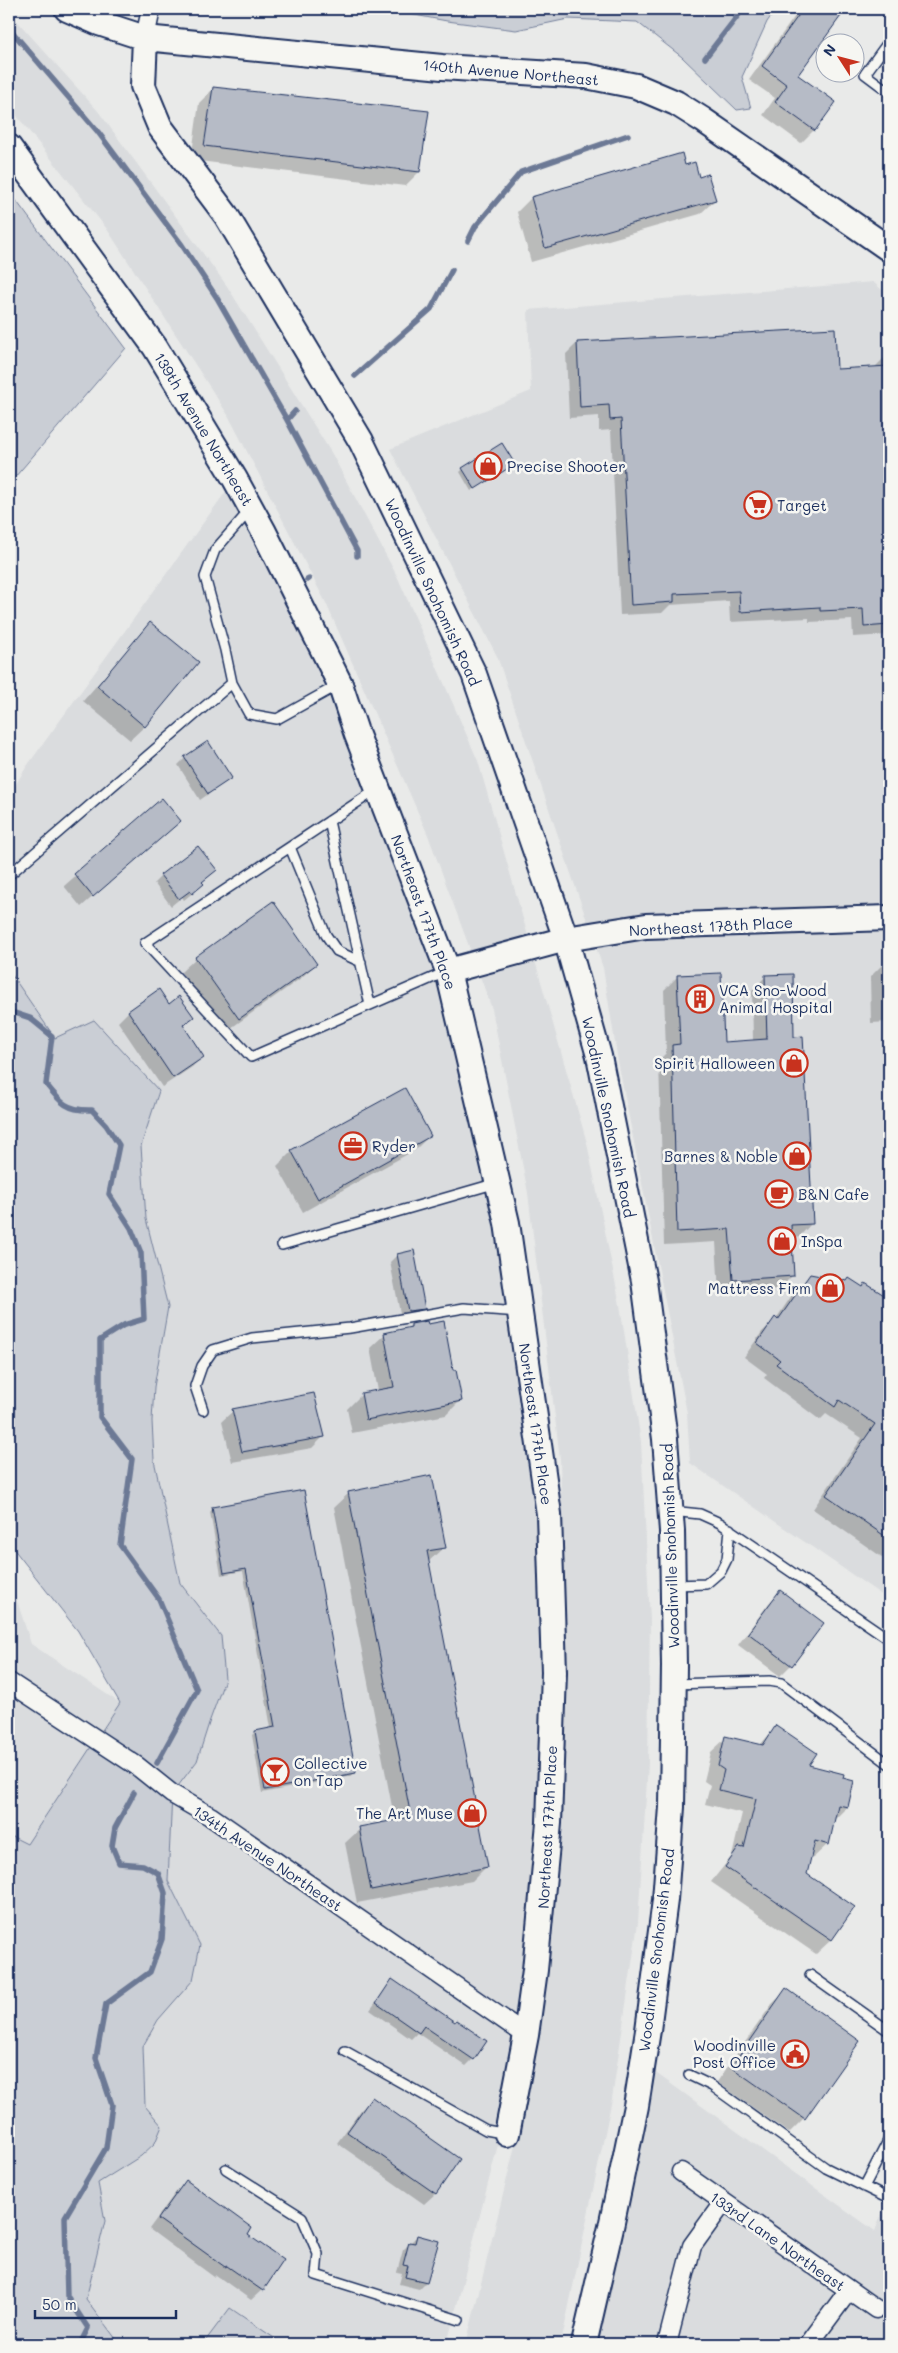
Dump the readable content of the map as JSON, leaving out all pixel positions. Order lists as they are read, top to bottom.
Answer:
{
  "streets": {
    "main road": [
      "140th Avenue Northeast",
      "139th Avenue Northeast",
      "Woodinville Snohomish Road",
      "Northeast 177th Place",
      "Northeast 178th Place"
    ],
    "street": ["134th Avenue Northeast", "133rd Lane Northeast"]
  },
  "crossings": [
    ["140th Avenue Northeast", "Woodinville Snohomish Road"],
    ["139th Avenue Northeast", "Northeast 177th Place"],
    ["Woodinville Snohomish Road", "Northeast 178th Place"],
    ["Northeast 177th Place", "Northeast 178th Place"],
    ["Northeast 177th Place", "134th Avenue Northeast"]
  ],
  "places": {
    "shop": [
      "Precise Shooter",
      "Spirit Halloween",
      "Barnes & Noble",
      "InSpa",
      "Mattress Firm",
      "The Art Muse"
    ],
    "supermarket": ["Target"],
    "building": ["VCA Sno-Wood Animal Hospital"],
    "office": ["Ryder"],
    "cafe": ["B&N Cafe"],
    "bar": ["Collective on Tap"],
    "public building": ["Woodinville Post Office"]
  },
  "scale_bar": "50 m",
  "north": "top left"
}
